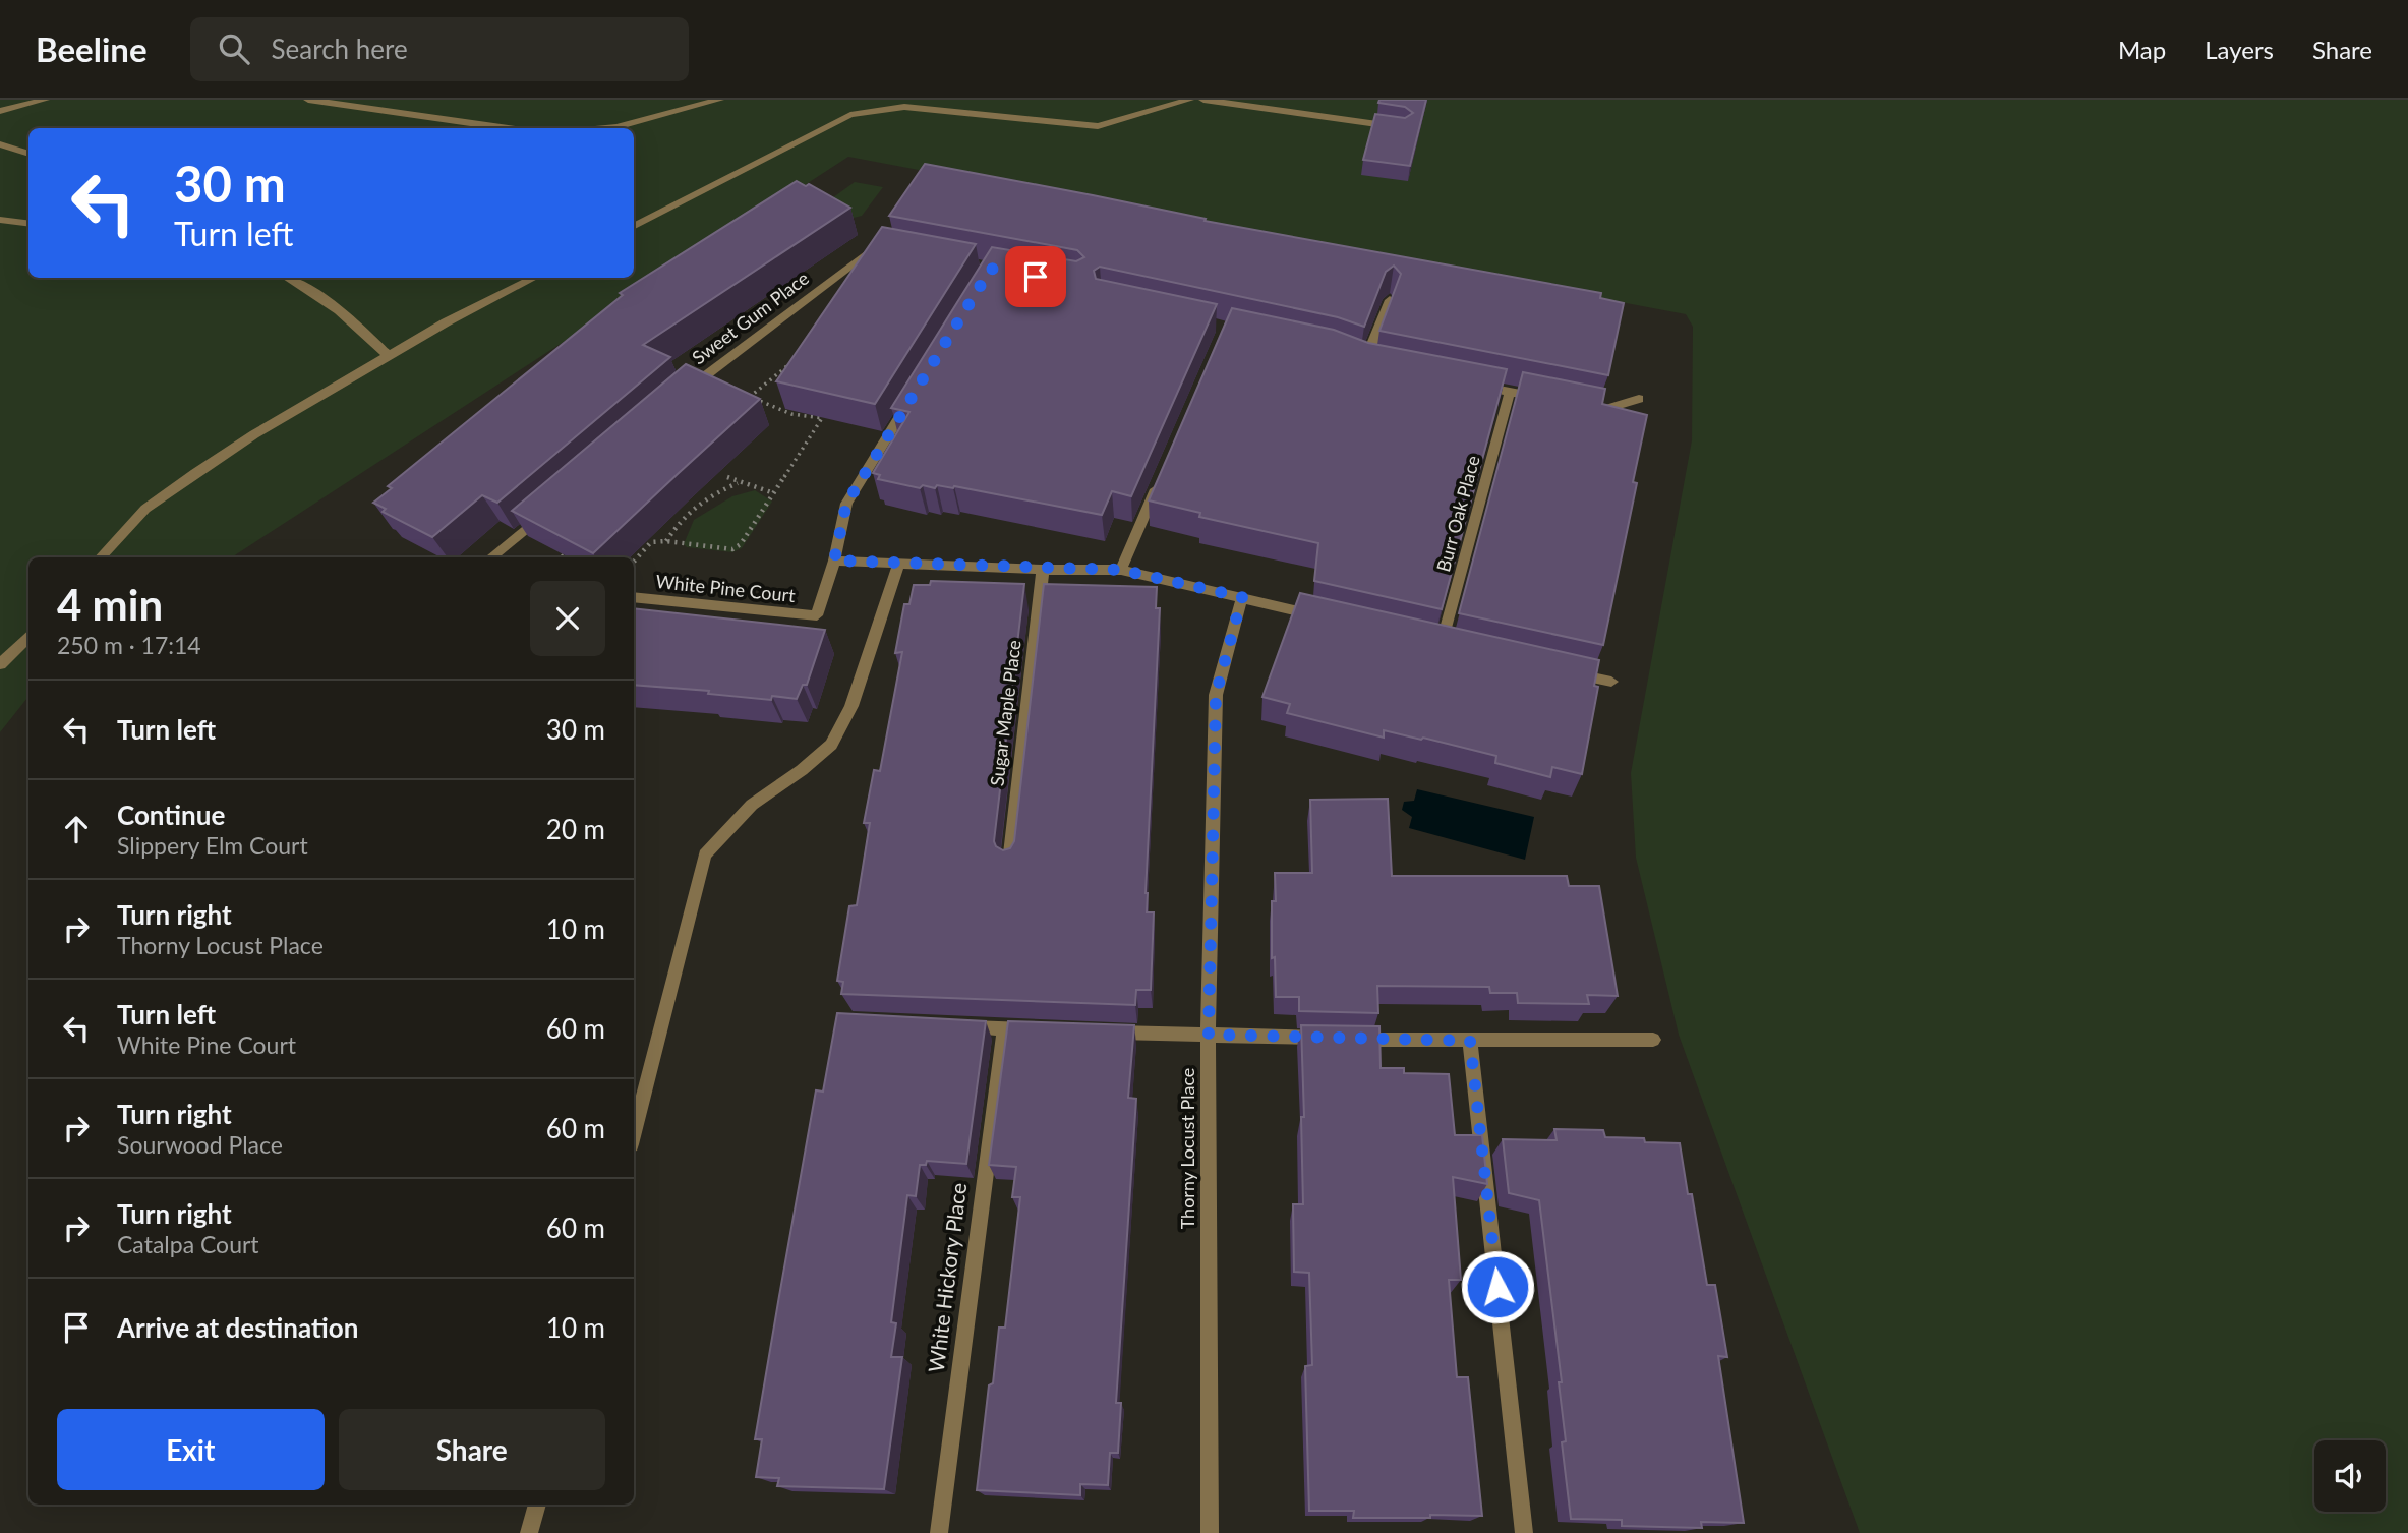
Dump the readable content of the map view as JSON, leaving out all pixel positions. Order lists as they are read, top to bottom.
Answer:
{
  "streets": {
    "street": [
      "Sweet Gum Place",
      "Burr Oak Place",
      "White Pine Court",
      "Sugar Maple Place",
      "Thorny Locust Place",
      "White Hickory Place"
    ]
  },
  "page": {
    "header": "Beeline",
    "search": "Search here",
    "nav": ["Map", "Layers", "Share"],
    "turn": ["30 m", "Turn left"],
    "heading": ["4 min", "250 m · 17:14"],
    "list": [
      {
        "name": "Turn left",
        "value": "30 m"
      },
      {
        "name": "Continue",
        "note": "Slippery Elm Court",
        "value": "20 m"
      },
      {
        "name": "Turn right",
        "note": "Thorny Locust Place",
        "value": "10 m"
      },
      {
        "name": "Turn left",
        "note": "White Pine Court",
        "value": "60 m"
      },
      {
        "name": "Turn right",
        "note": "Sourwood Place",
        "value": "60 m"
      },
      {
        "name": "Turn right",
        "note": "Catalpa Court",
        "value": "60 m"
      },
      {
        "name": "Arrive at destination",
        "value": "10 m"
      }
    ],
    "buttons": ["Exit", "Share"]
  }
}
